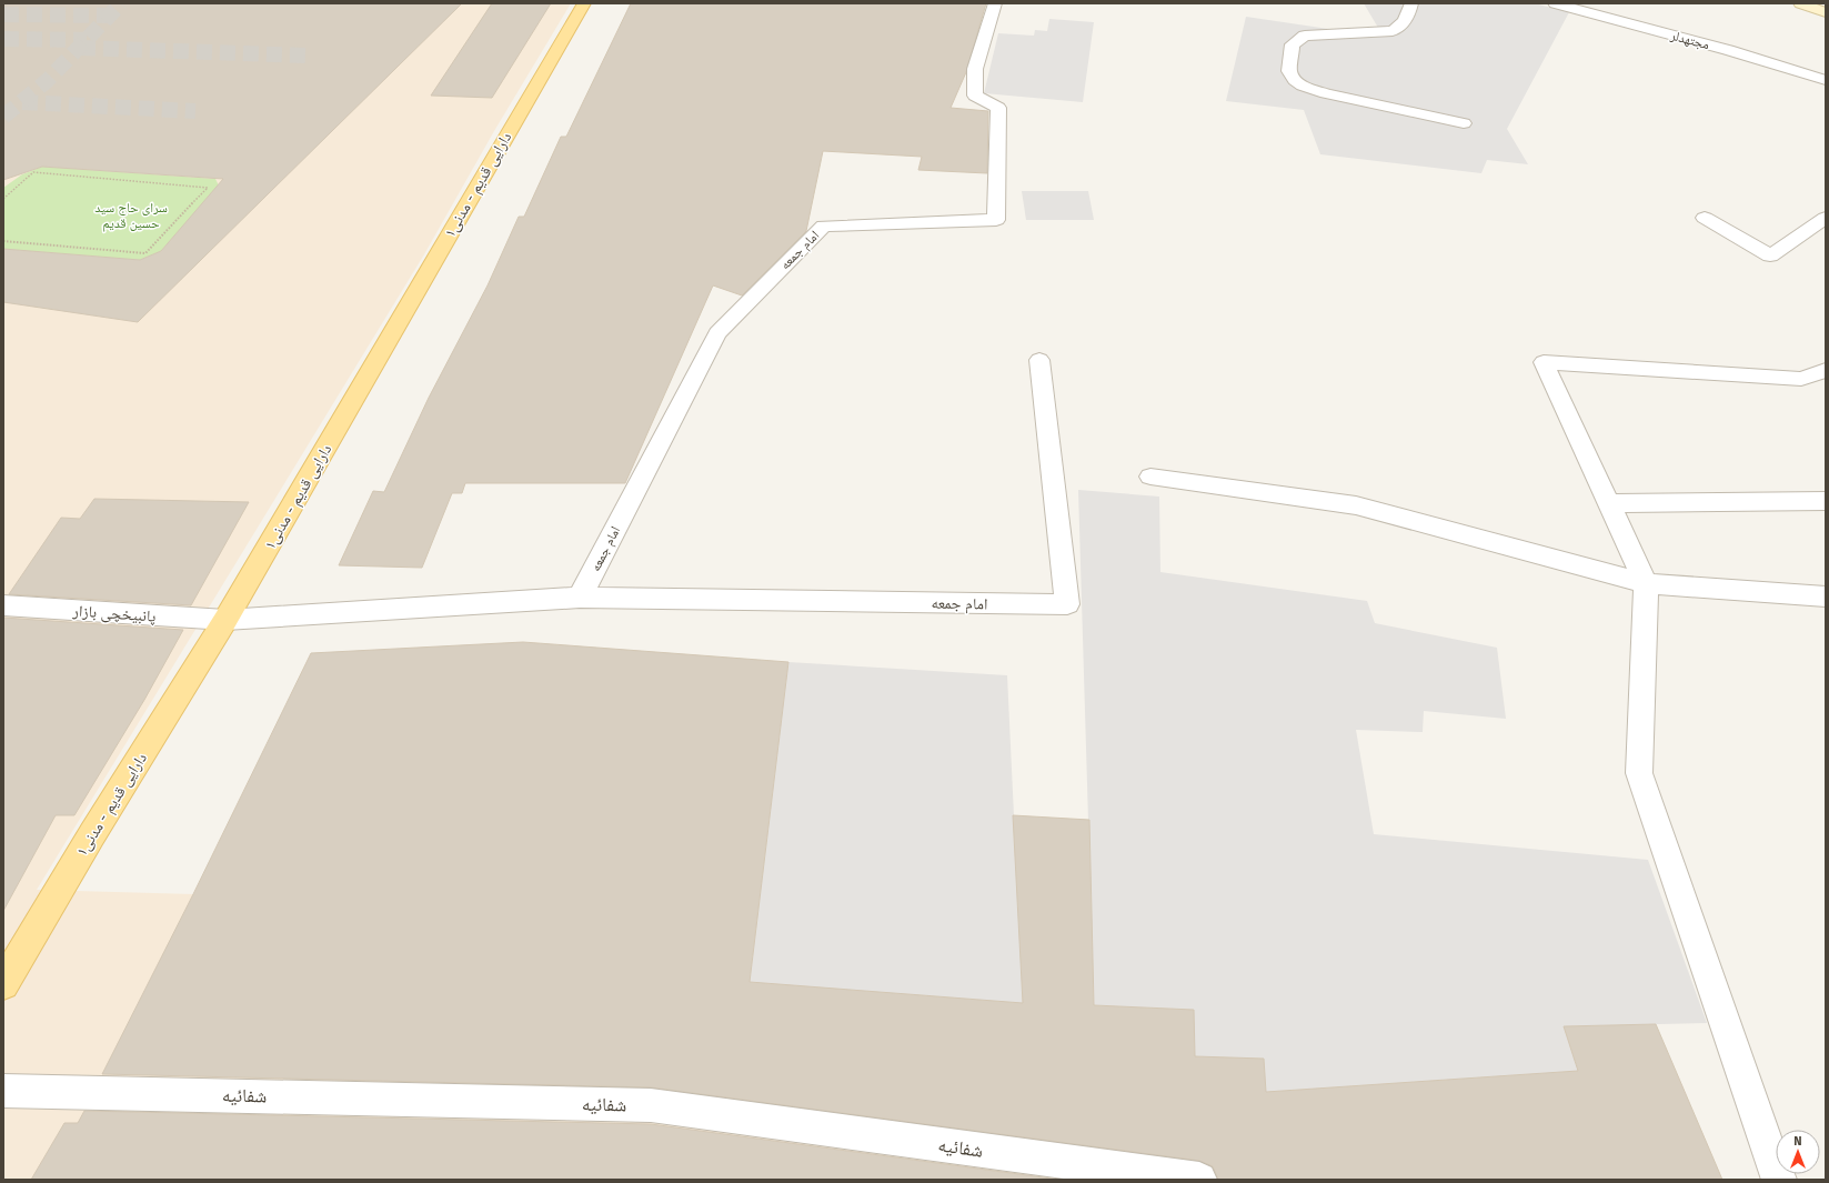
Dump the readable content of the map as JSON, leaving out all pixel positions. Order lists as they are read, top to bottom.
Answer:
{
  "streets": {
    "main road": ["دارایی قدیم - مدنی۱"],
    "street": [
      "مجتهدلر",
      "امام جمعه",
      "پانبیخچی بازار",
      "شفائیه"
    ]
  },
  "crossings": [
    ["دارایی قدیم - مدنی۱", "امام جمعه"],
    ["دارایی قدیم - مدنی۱", "پانبیخچی بازار"],
    ["امام جمعه", "پانبیخچی بازار"]
  ],
  "parks": ["سرای حاج سید حسین قدیم"],
  "north": "top"
}
